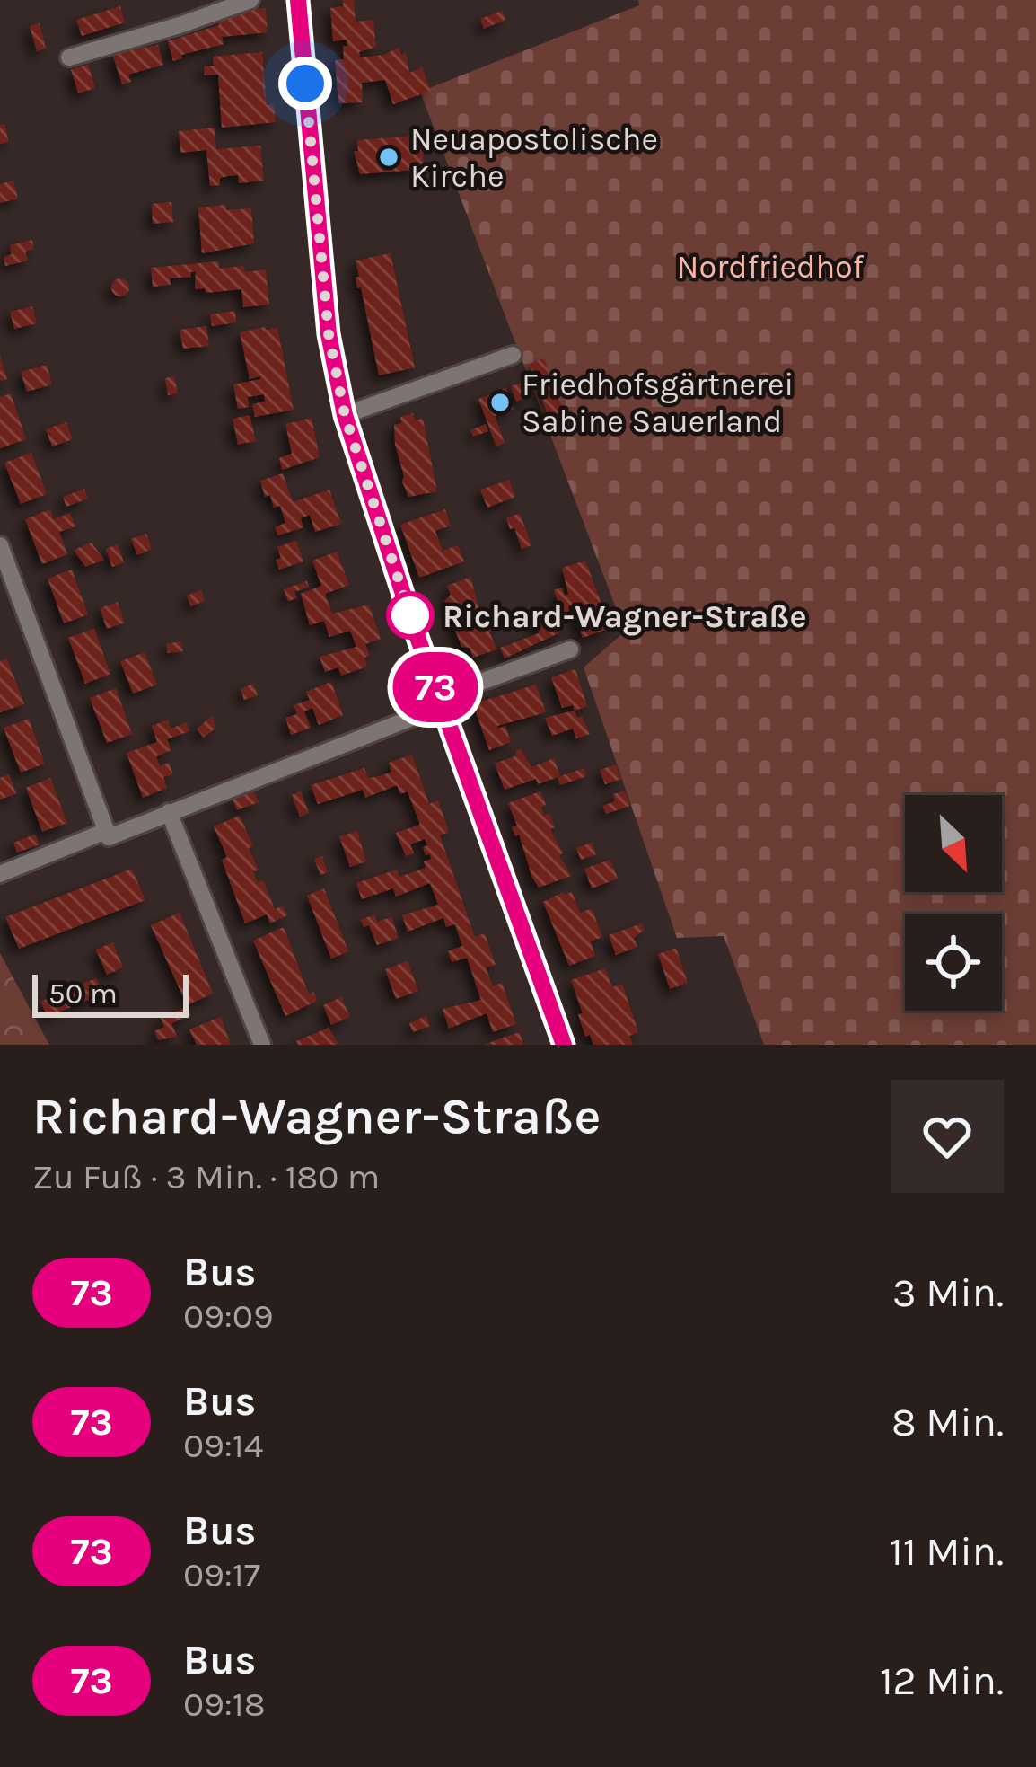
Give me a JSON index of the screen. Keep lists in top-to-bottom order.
{
  "parks": ["Nordfriedhof"],
  "places": ["Neuapostolische Kirche", "Friedhofsgärtnerei Sabine Sauerland", "Richard-Wagner-Straße"],
  "lines": ["bus line 73"],
  "scale_bar": "50 m",
  "north": "bottom right",
  "page": {
    "on_map": "73",
    "scale": "50 m",
    "heading": ["Richard-Wagner-Straße", "Zu Fuß · 3 Min. · 180 m"],
    "list": [
      {
        "mark": "73",
        "name": "Bus",
        "note": "09:09",
        "value": "3 Min."
      },
      {
        "mark": "73",
        "name": "Bus",
        "note": "09:14",
        "value": "8 Min."
      },
      {
        "mark": "73",
        "name": "Bus",
        "note": "09:17",
        "value": "11 Min."
      },
      {
        "mark": "73",
        "name": "Bus",
        "note": "09:18",
        "value": "12 Min."
      }
    ]
  }
}
